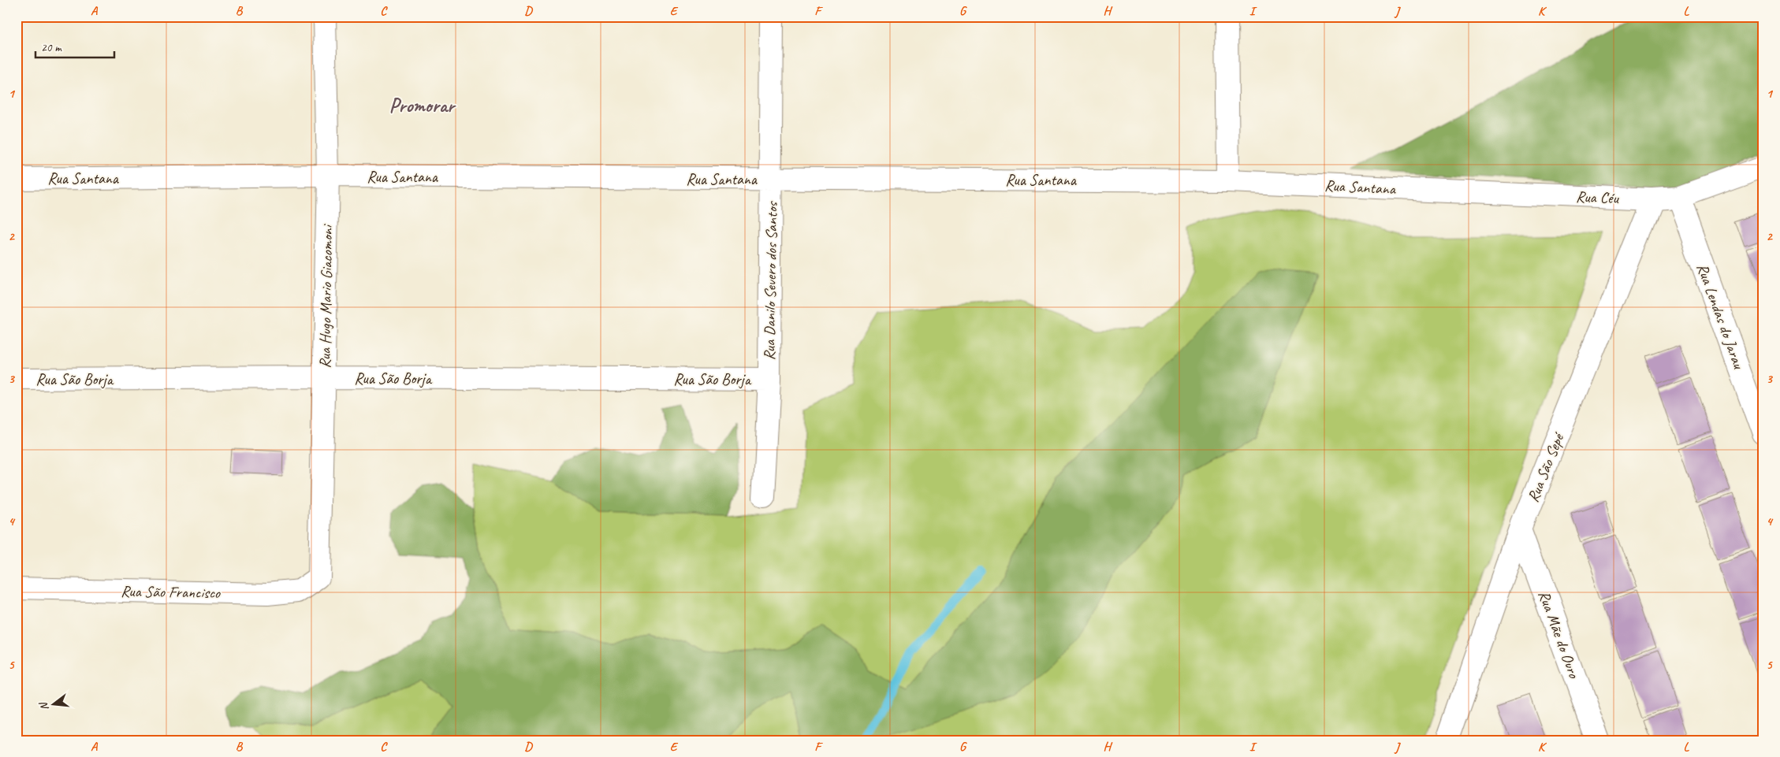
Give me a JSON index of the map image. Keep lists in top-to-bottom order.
{
  "streets": {
    "street": [
      "Rua Santana",
      "Rua Céu",
      "Rua Danilo Severo dos Santos",
      "Rua Hugo Mario Giacomoni",
      "Rua Lendas do Jarau",
      "Rua São Borja",
      "Rua São Sepé",
      "Rua São Francisco",
      "Rua Mãe do Ouro"
    ]
  },
  "crossings": [
    ["Rua Santana", "Rua Céu"],
    ["Rua Santana", "Rua Danilo Severo dos Santos"],
    ["Rua Santana", "Rua Hugo Mario Giacomoni"],
    ["Rua Céu", "Rua Lendas do Jarau"],
    ["Rua Céu", "Rua São Sepé"],
    ["Rua Danilo Severo dos Santos", "Rua São Borja"],
    ["Rua Hugo Mario Giacomoni", "Rua São Borja"],
    ["Rua Hugo Mario Giacomoni", "Rua São Francisco"],
    ["Rua São Sepé", "Rua Mãe do Ouro"]
  ],
  "districts": ["Promorar"],
  "scale_bar": "20 m",
  "north": "left",
  "grid": {
    "columns": [
      "A",
      "B",
      "C",
      "D",
      "E",
      "F",
      "G",
      "H",
      "I",
      "J",
      "K",
      "L"
    ],
    "rows": [
      "1",
      "2",
      "3",
      "4",
      "5"
    ]
  }
}
